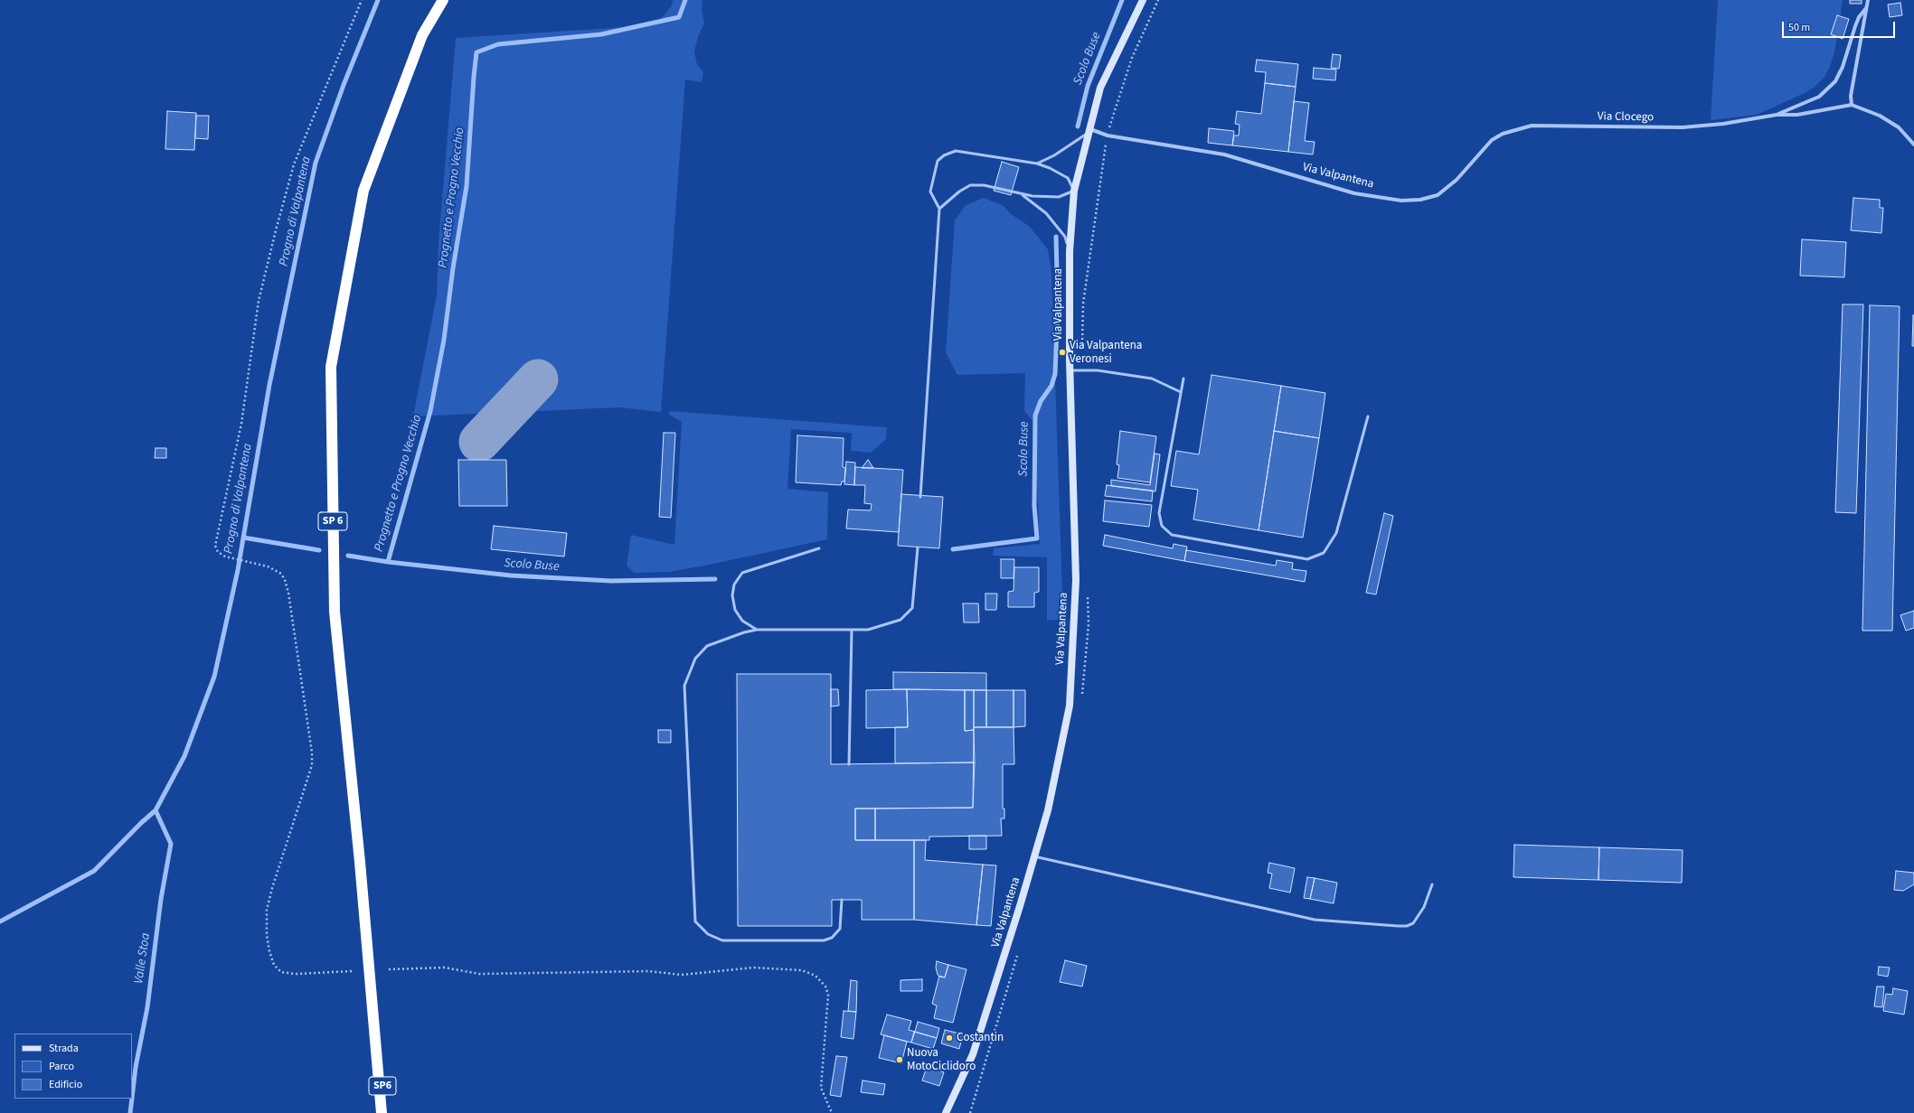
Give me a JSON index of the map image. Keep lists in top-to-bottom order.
{
  "streets": {
    "highway": ["SP 6", "SP6"],
    "street": ["Via Clocego", "Via Valpantena"]
  },
  "crossings": [
    ["Via Clocego", "Via Valpantena"],
    ["SP 6", "SP6"]
  ],
  "water": [
    "Scolo Buse",
    "Prognetto e Progno Vecchio",
    "Progno di Valpantena",
    "Valle Stoa"
  ],
  "places": ["Via Valpantena Veronesi", "Costantin", "Nuova MotoCiclidoro"],
  "legend": ["Strada", "Parco", "Edificio"],
  "scale_bar": "50 m"
}
